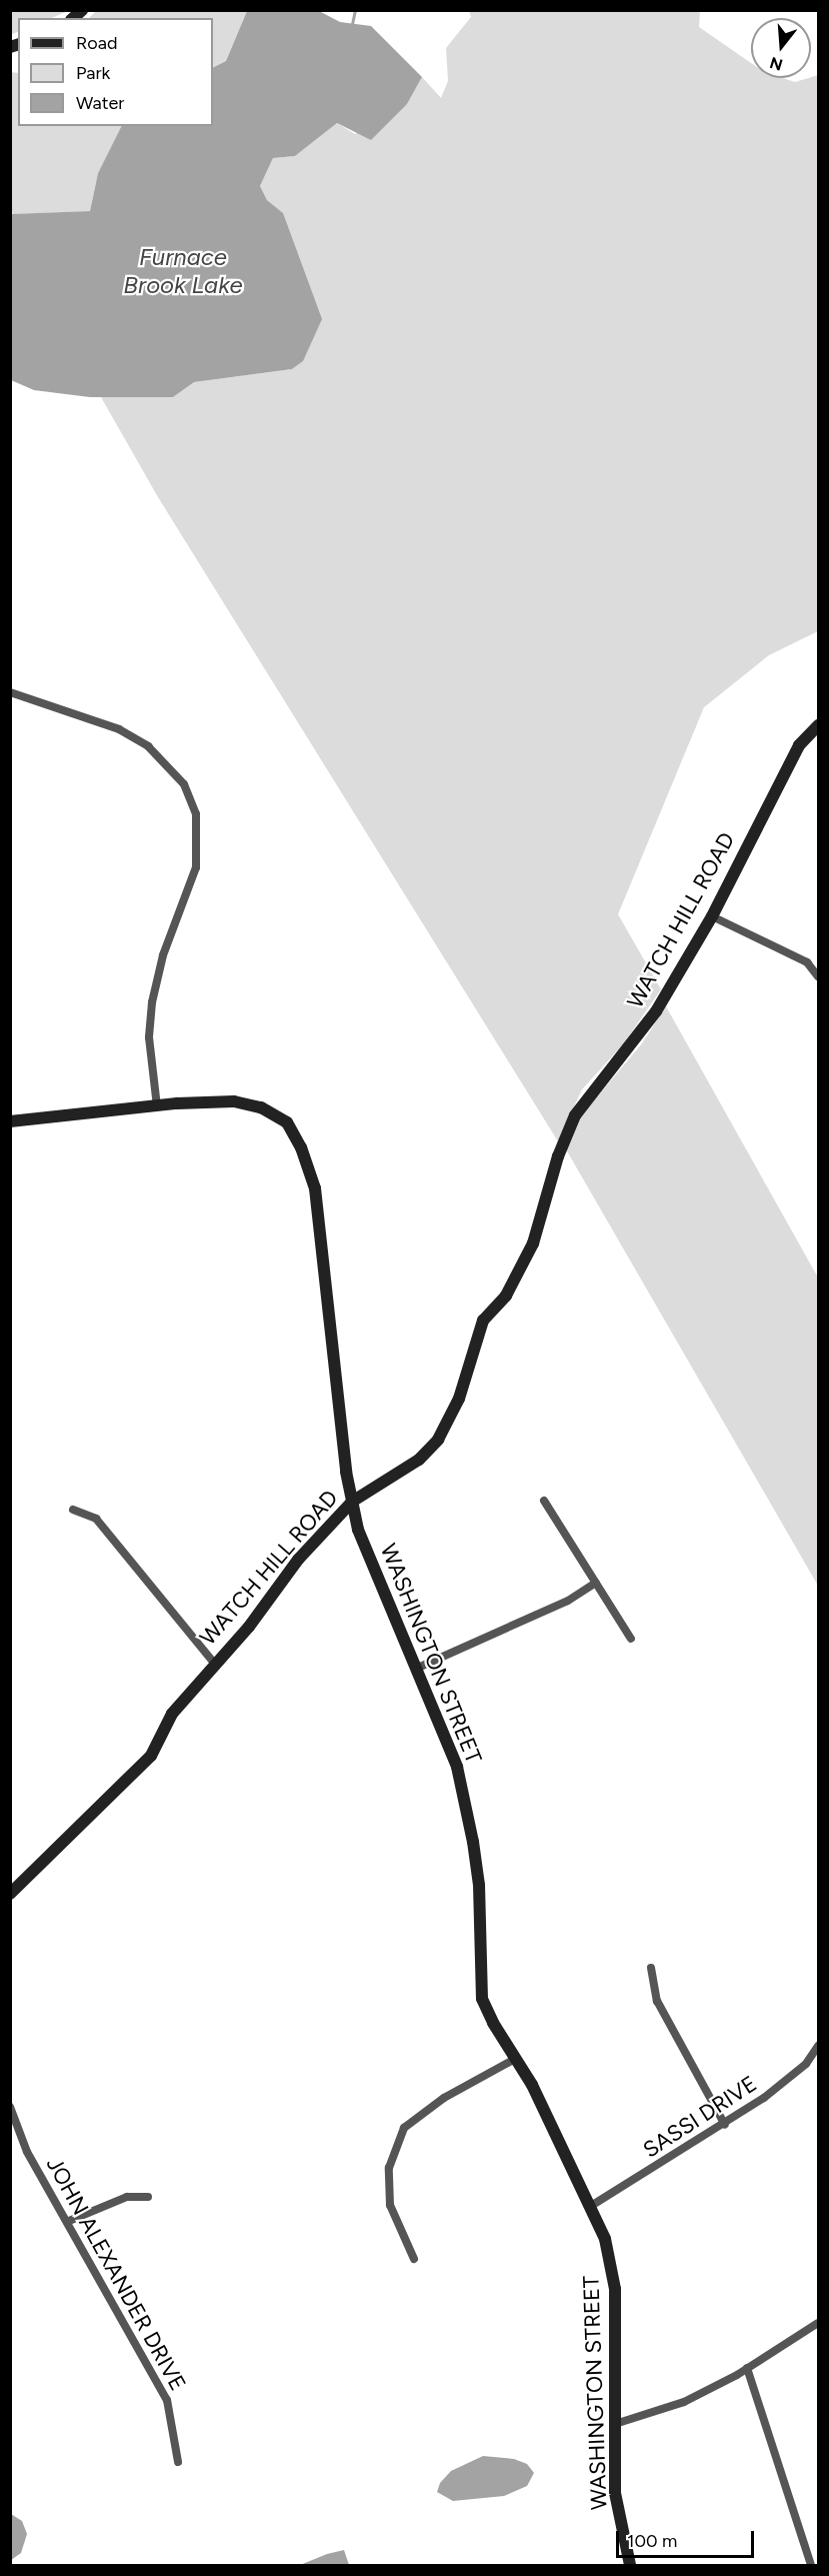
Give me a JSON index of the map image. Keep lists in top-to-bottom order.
{
  "streets": {
    "street": [
      "WATCH HILL ROAD",
      "WASHINGTON STREET",
      "SASSI DRIVE",
      "JOHN ALEXANDER DRIVE"
    ]
  },
  "crossings": [
    ["WATCH HILL ROAD", "WASHINGTON STREET"],
    ["WASHINGTON STREET", "SASSI DRIVE"]
  ],
  "water": ["Furnace Brook Lake"],
  "legend": ["Road", "Park", "Water"],
  "scale_bar": "100 m",
  "north": "bottom"
}
